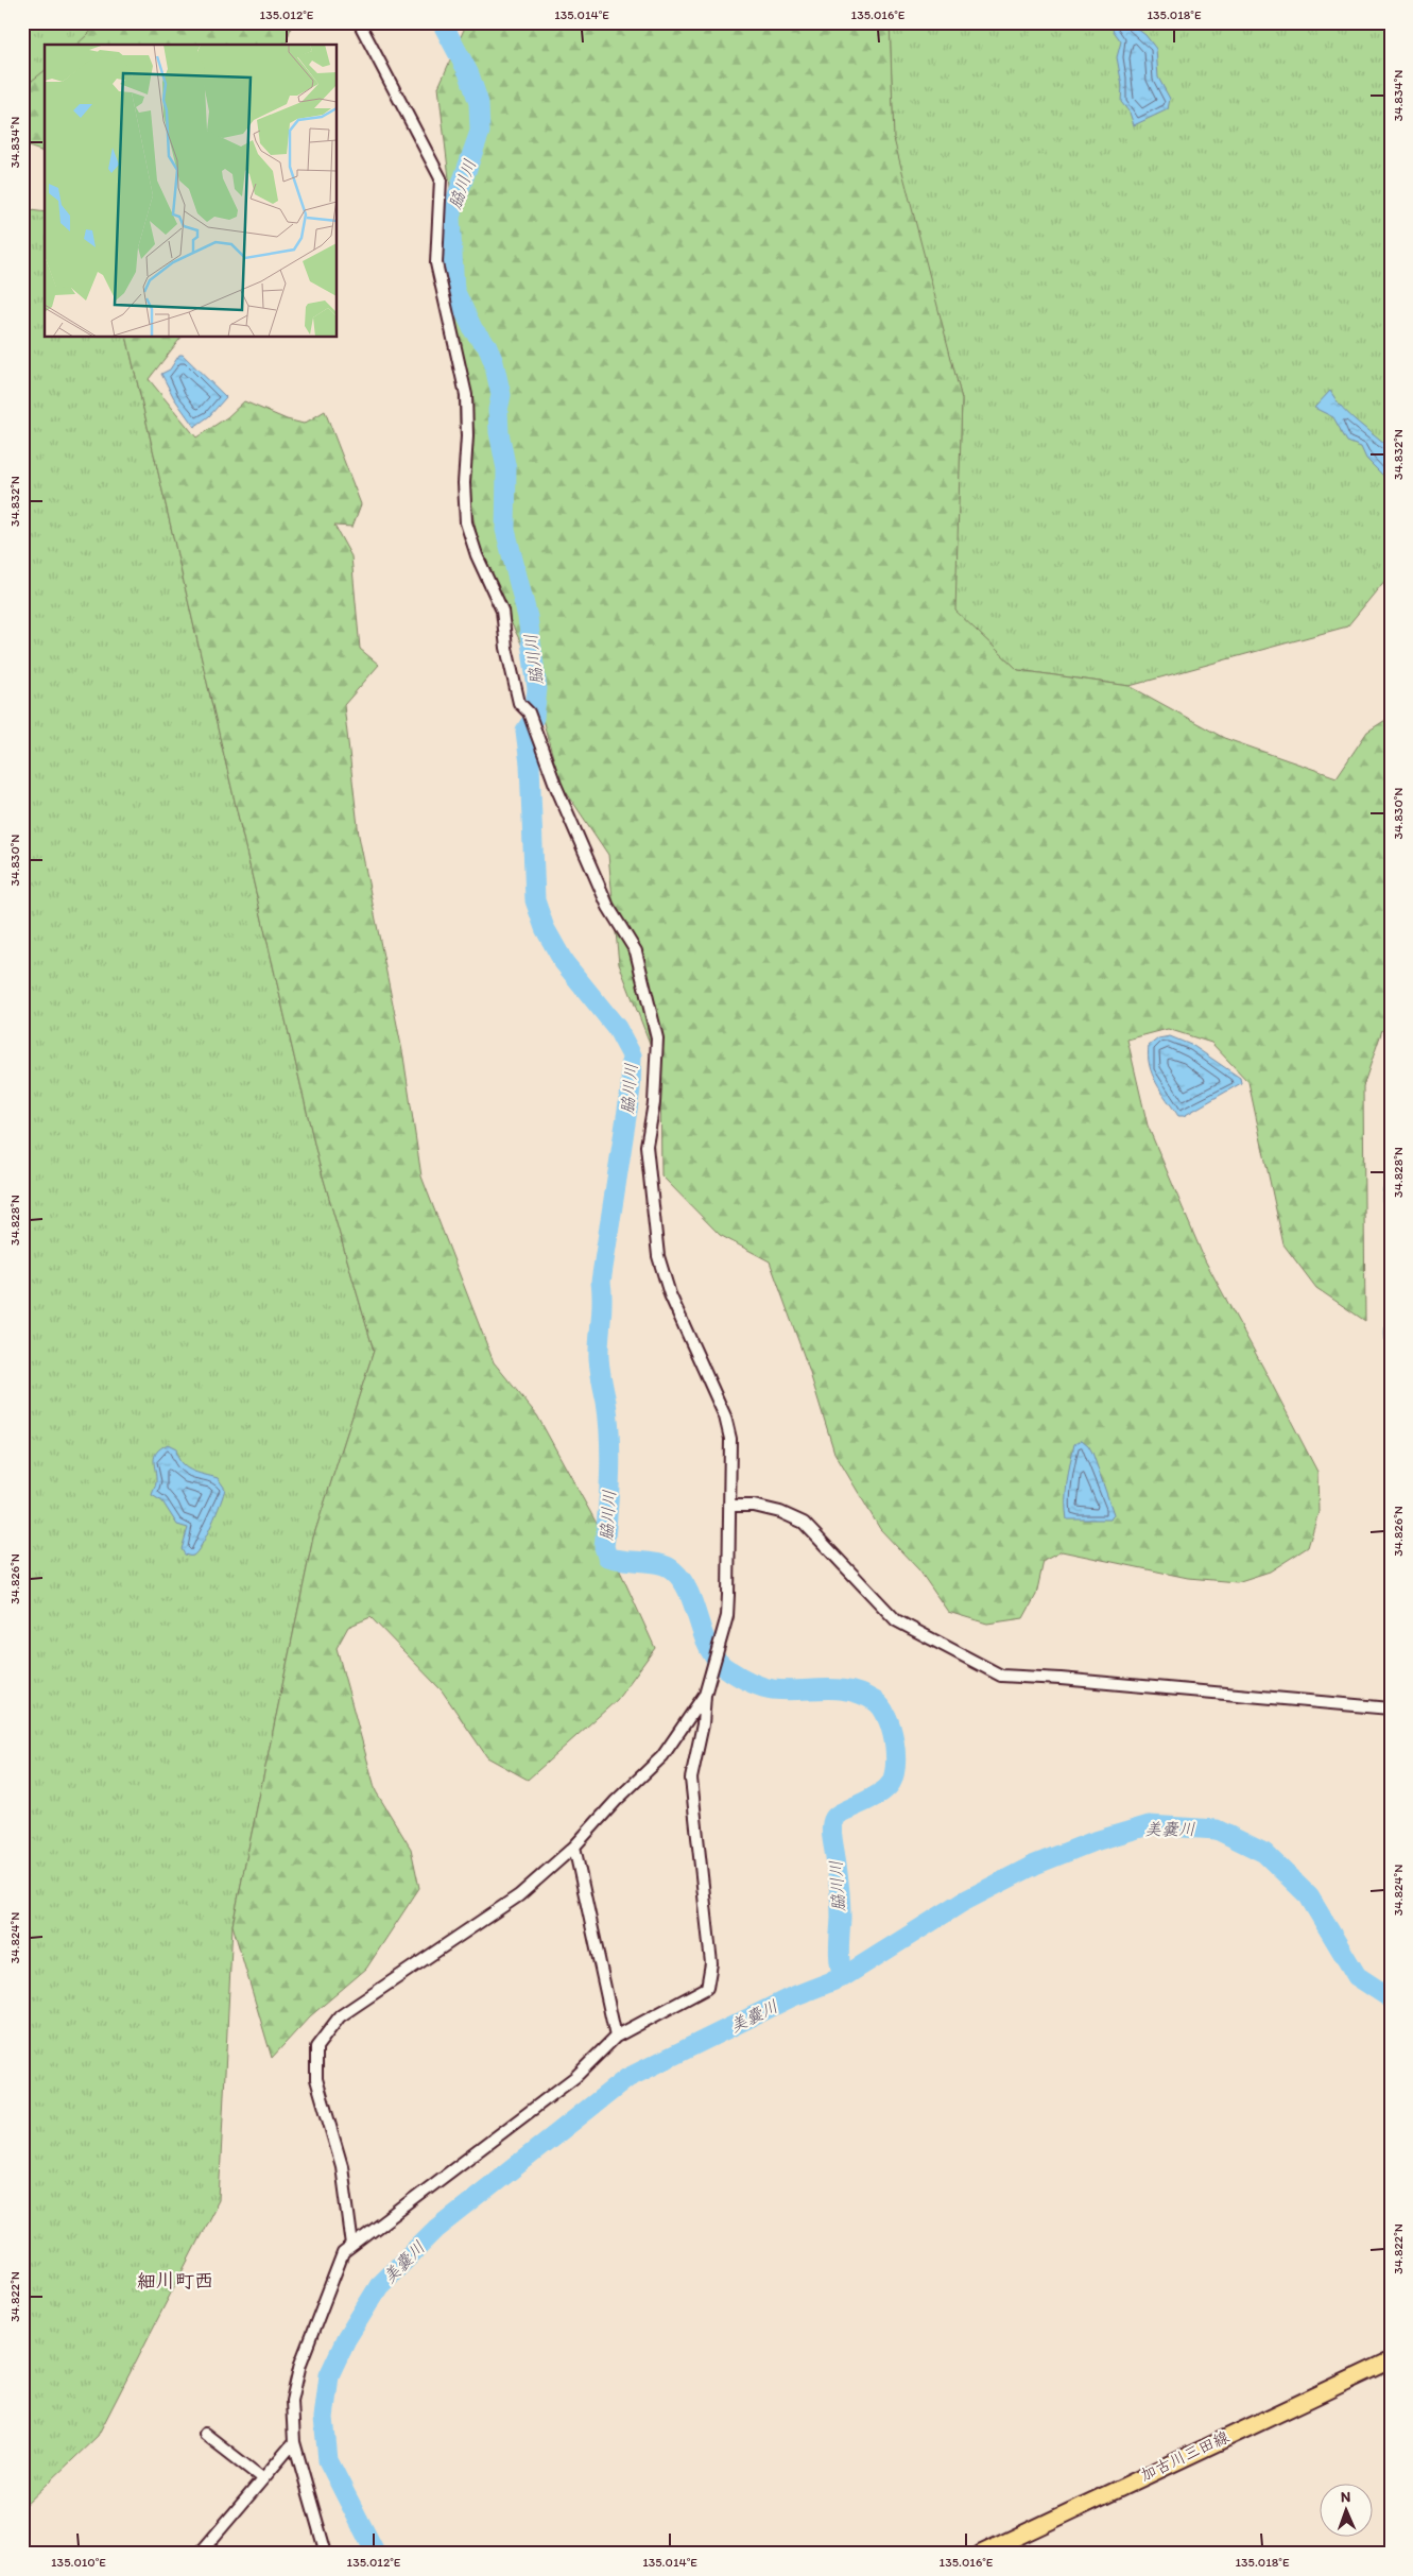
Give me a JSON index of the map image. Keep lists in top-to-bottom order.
{
  "streets": {
    "main road": ["加古川三田線"]
  },
  "districts": ["細川町西"],
  "water": ["脇川川", "美嚢川"],
  "north": "top",
  "coordinates": [
    "135.012°E",
    "135.014°E",
    "135.016°E",
    "135.018°E",
    "34.834°N",
    "34.832°N",
    "34.830°N",
    "34.828°N",
    "34.826°N",
    "34.824°N",
    "34.822°N",
    "135.010°E"
  ]
}
